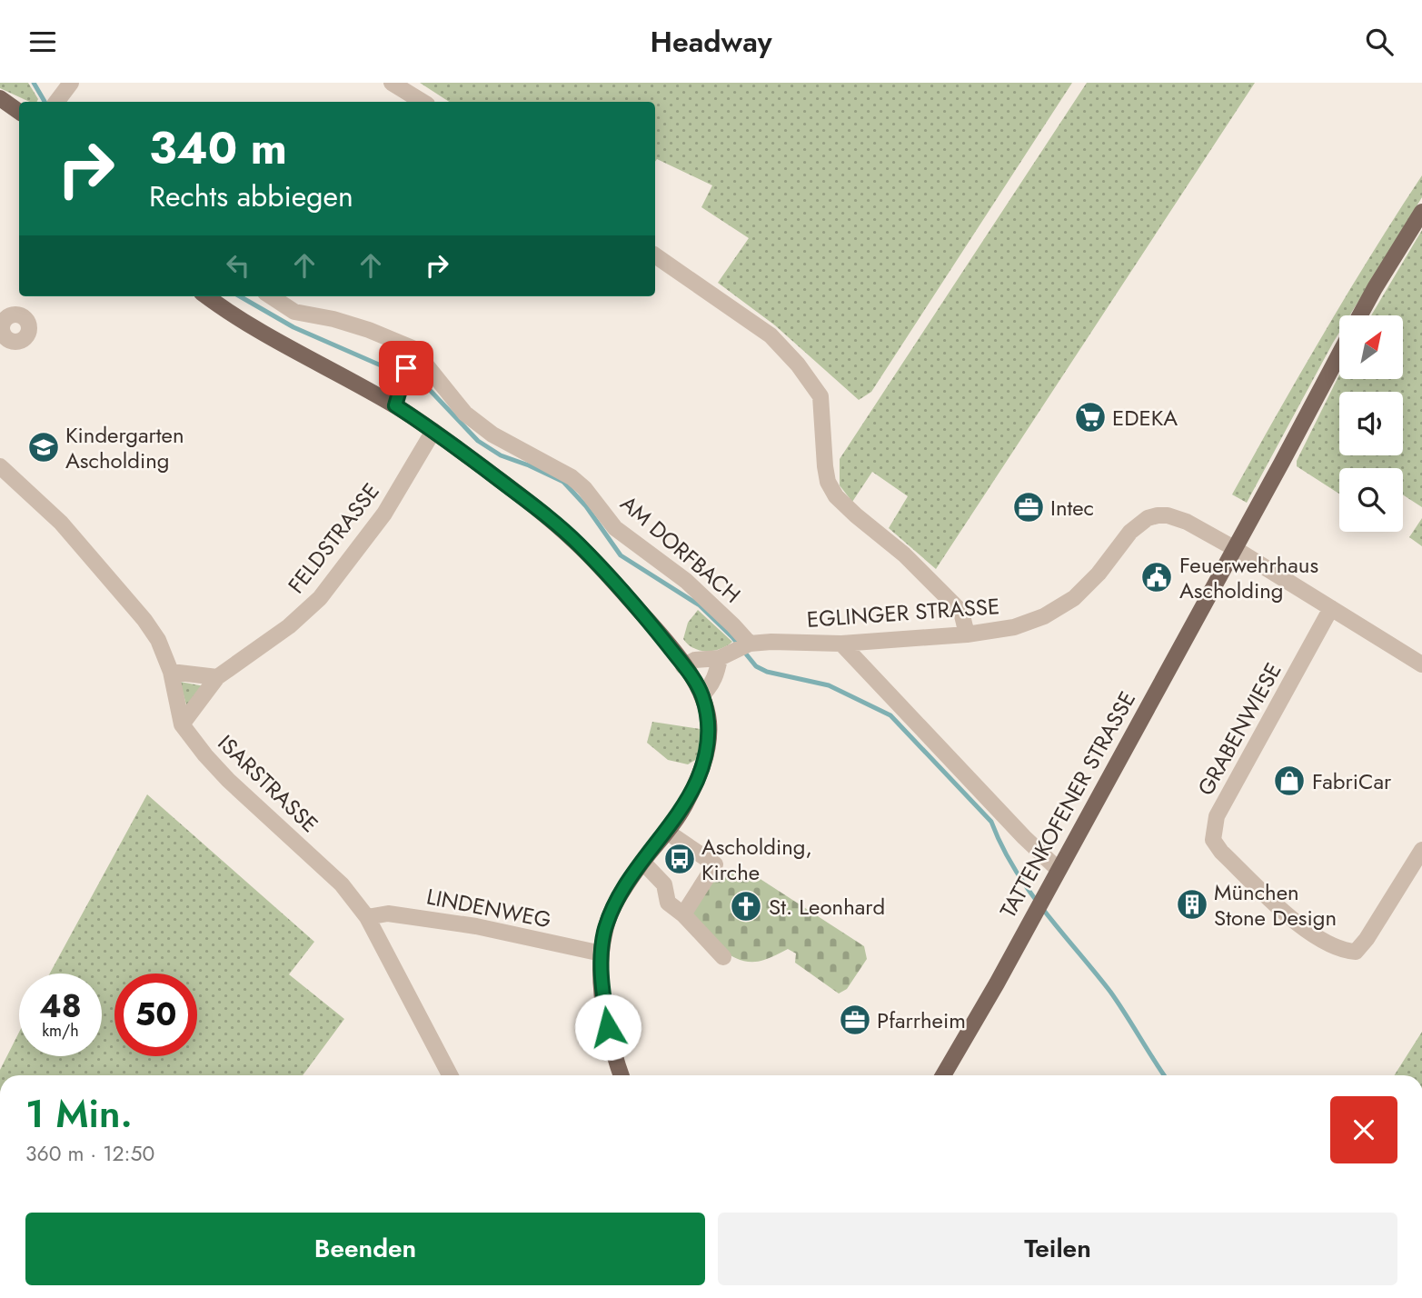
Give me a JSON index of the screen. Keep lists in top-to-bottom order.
{
  "streets": {
    "main road": ["TATTENKOFENER STRASSE"],
    "street": [
      "FELDSTRASSE",
      "AM DORFBACH",
      "EGLINGER STRASSE",
      "GRABENWIESE",
      "ISARSTRASSE",
      "LINDENWEG"
    ]
  },
  "crossings": [
    ["FELDSTRASSE", "ISARSTRASSE"],
    ["AM DORFBACH", "EGLINGER STRASSE"],
    ["EGLINGER STRASSE", "TATTENKOFENER STRASSE"],
    ["ISARSTRASSE", "LINDENWEG"]
  ],
  "places": {
    "supermarket": ["EDEKA"],
    "school or university": ["Kindergarten Ascholding"],
    "office": ["Intec", "Pfarrheim"],
    "public building": ["Feuerwehrhaus Ascholding"],
    "shop": ["FabriCar"],
    "bus stop": ["Ascholding, Kirche"],
    "building": ["München Stone Design"],
    "church": ["St. Leonhard"]
  },
  "north": "top right",
  "page": {
    "header": "Headway",
    "turn": ["340 m", "Rechts abbiegen"],
    "speed": "48 km/h",
    "limit": "50",
    "heading": ["1 Min.", "360 m · 12:50"],
    "buttons": ["Beenden", "Teilen"]
  }
}
